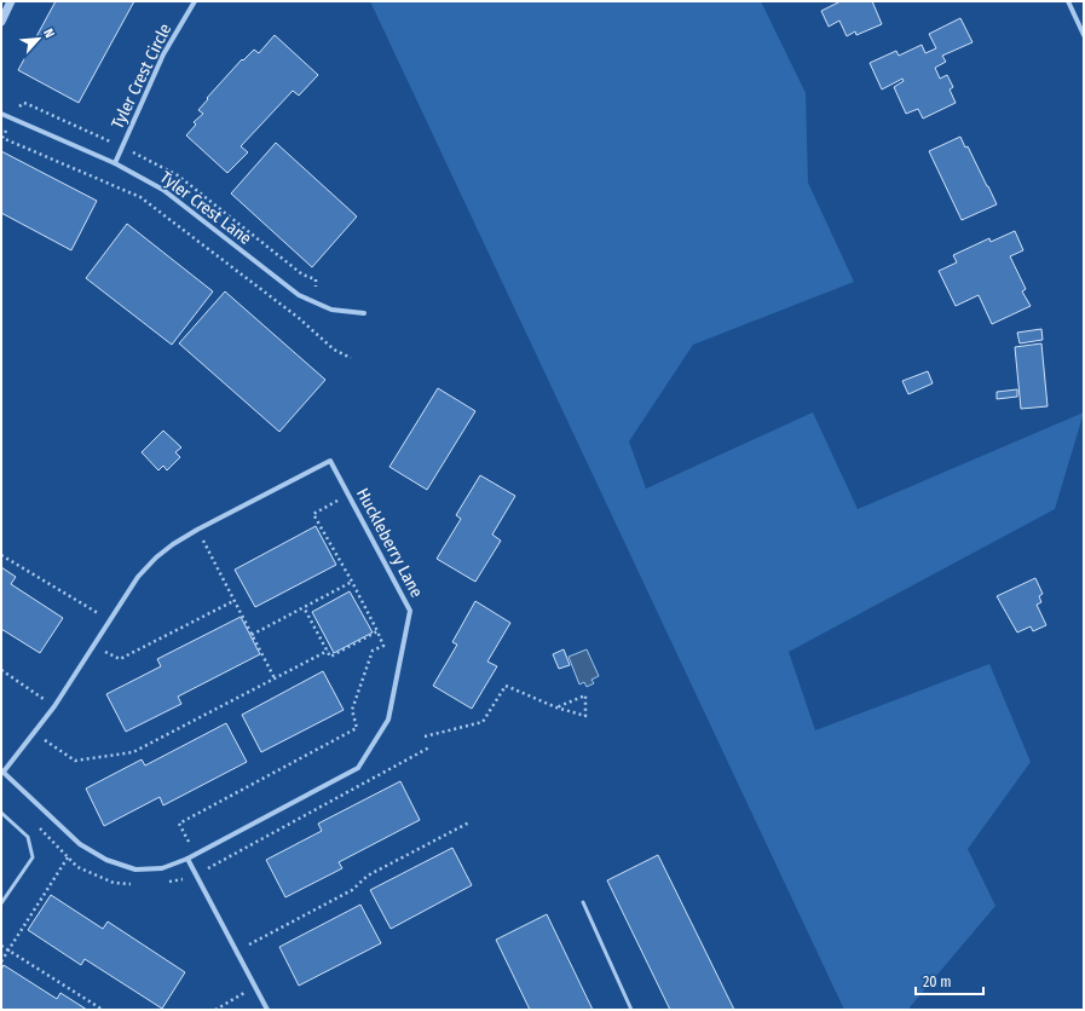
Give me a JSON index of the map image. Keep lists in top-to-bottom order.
{
  "streets": {
    "street": ["Tyler Crest Circle", "Tyler Crest Lane", "Huckleberry Lane"]
  },
  "crossings": [
    ["Tyler Crest Circle", "Tyler Crest Lane"]
  ],
  "scale_bar": "20 m",
  "north": "top right"
}
